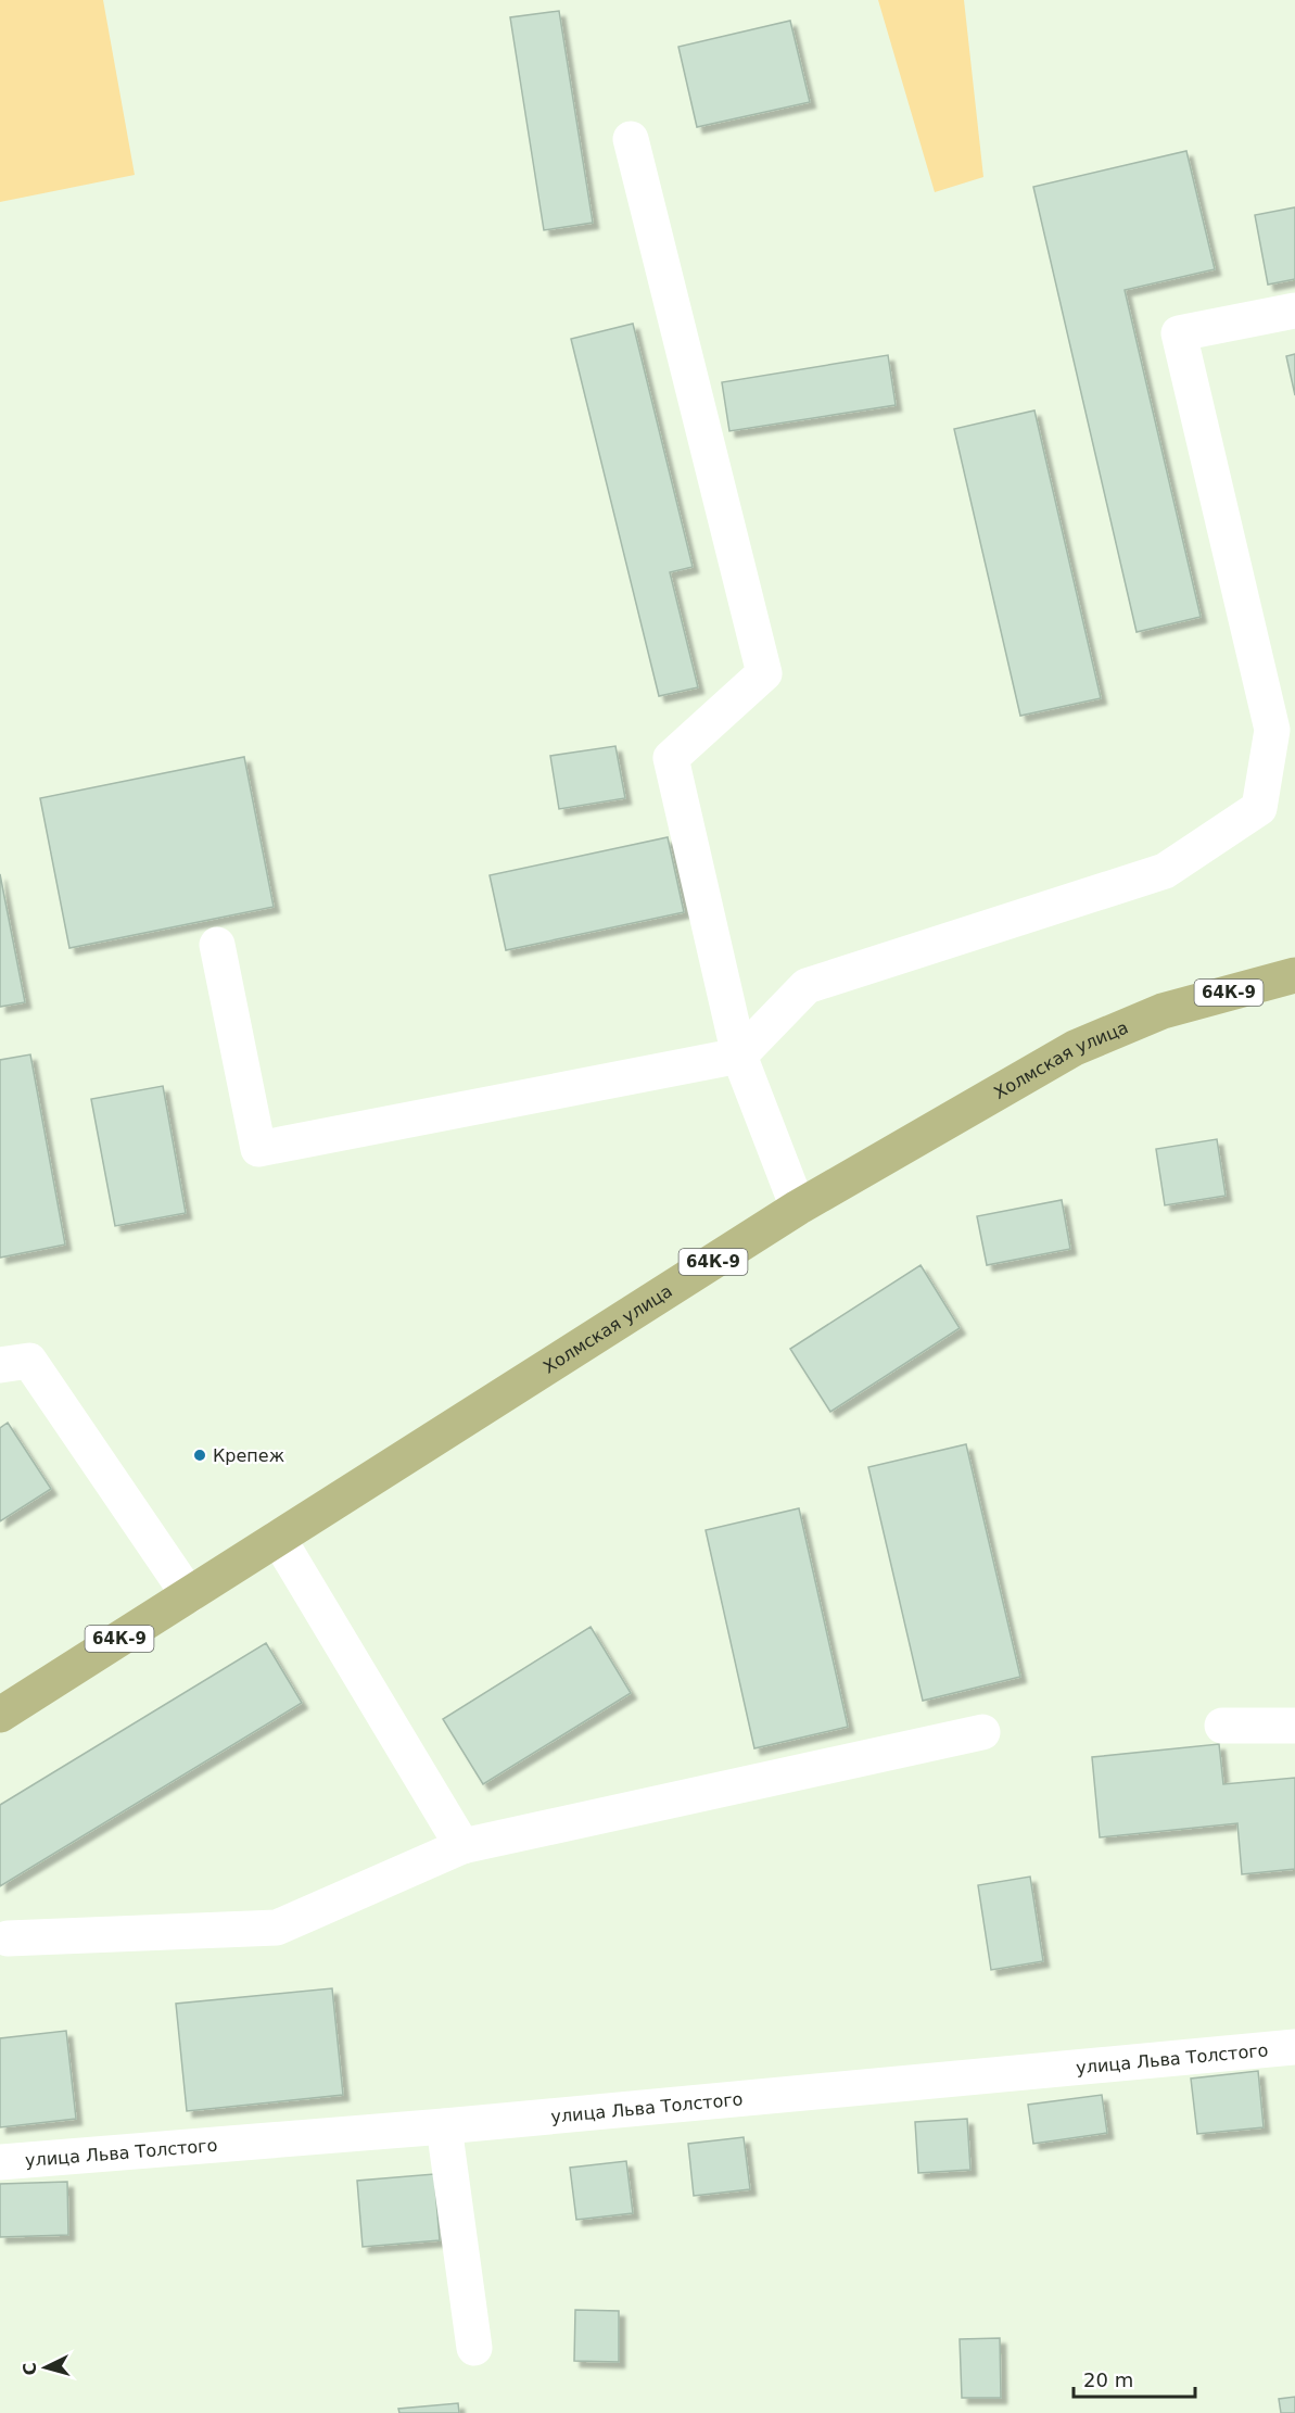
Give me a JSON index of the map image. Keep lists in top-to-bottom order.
{
  "streets": {
    "main road": ["64К-9", "Холмская улица"],
    "street": ["улица Льва Толстого"]
  },
  "places": ["Крепеж"],
  "scale_bar": "20 m",
  "north": "left"
}
